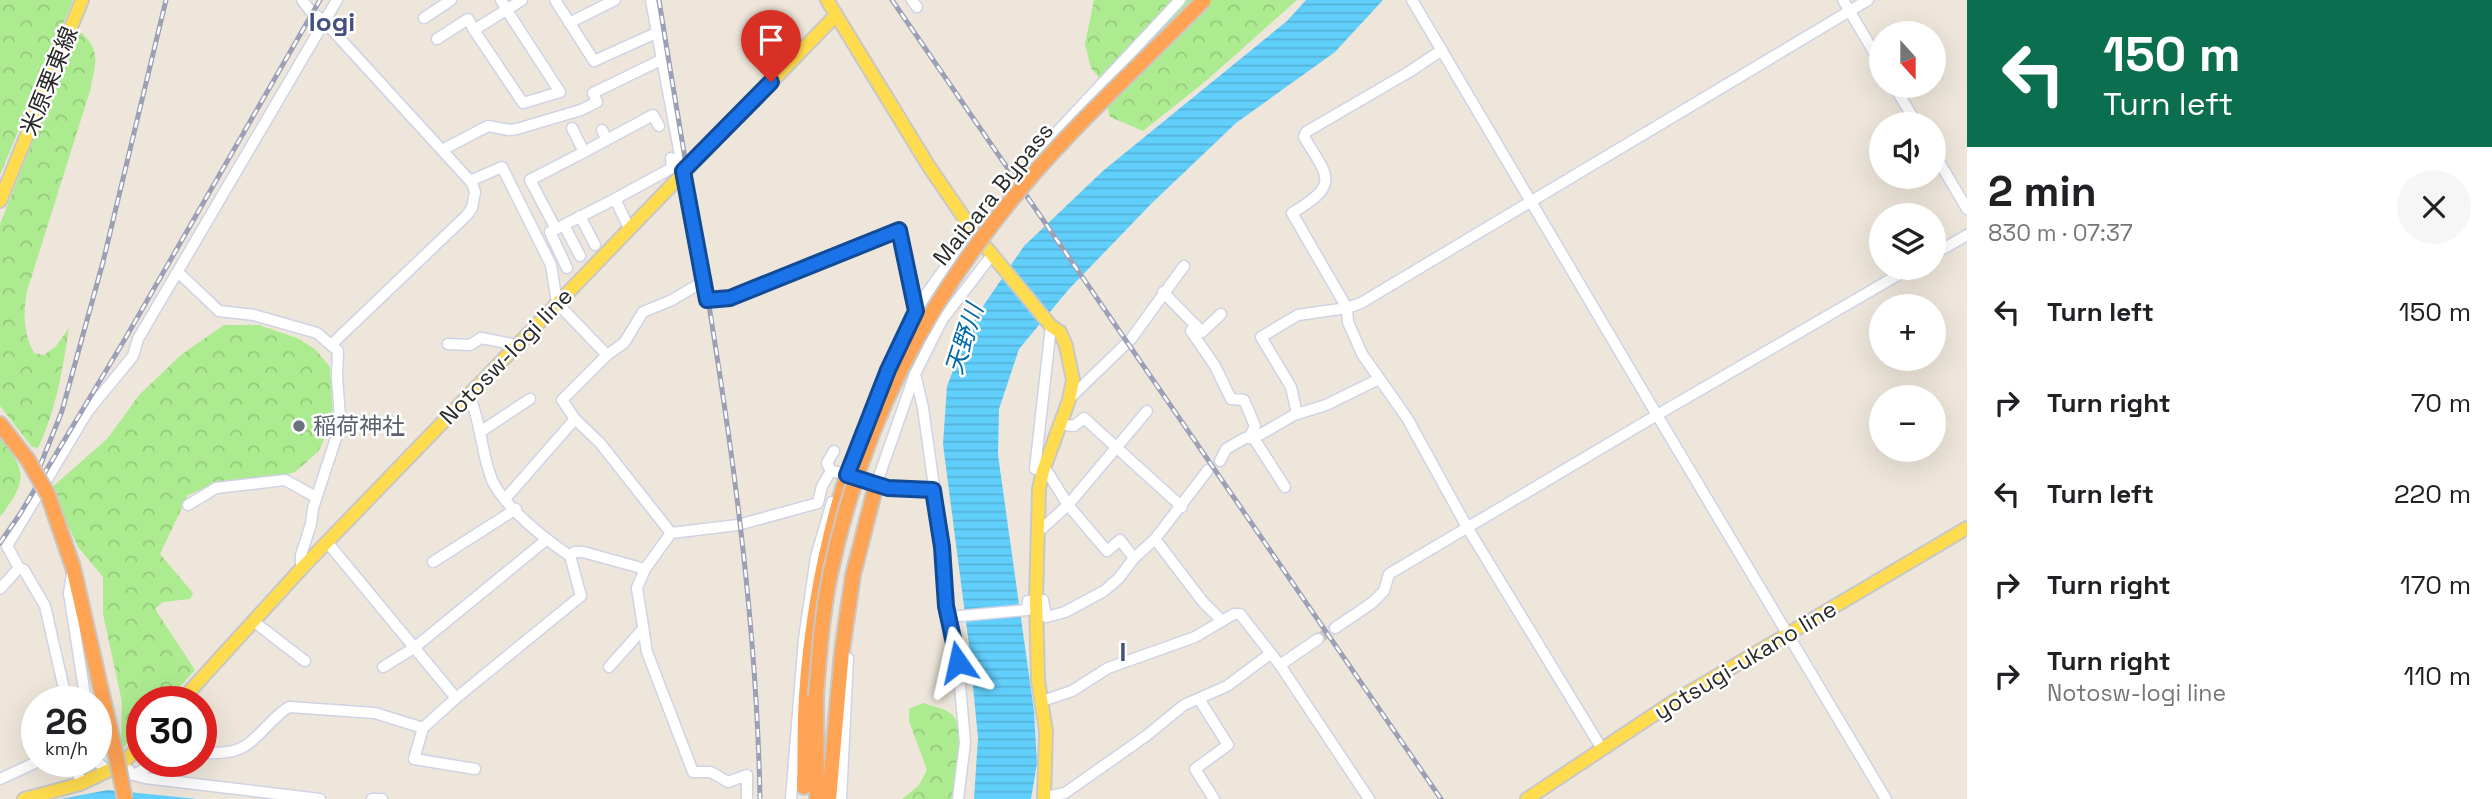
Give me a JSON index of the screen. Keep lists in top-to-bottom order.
{
  "streets": {
    "highway": ["Maibara Bypass"],
    "main road": ["米原栗東線", "Notosw-Iogi line", "yotsugi-ukano line"]
  },
  "districts": ["Iogi", "I"],
  "water": ["天野川"],
  "places": ["稲荷神社"],
  "north": "bottom",
  "page": {
    "turn": ["150 m", "Turn left"],
    "map_buttons": ["+", "−"],
    "heading": ["2 min", "830 m · 07:37"],
    "list": [
      {
        "name": "Turn left",
        "value": "150 m"
      },
      {
        "name": "Turn right",
        "value": "70 m"
      },
      {
        "name": "Turn left",
        "value": "220 m"
      },
      {
        "name": "Turn right",
        "value": "170 m"
      },
      {
        "name": "Turn right",
        "note": "Notosw-Iogi line",
        "value": "110 m"
      }
    ],
    "speed": "26 km/h",
    "limit": "30"
  }
}
